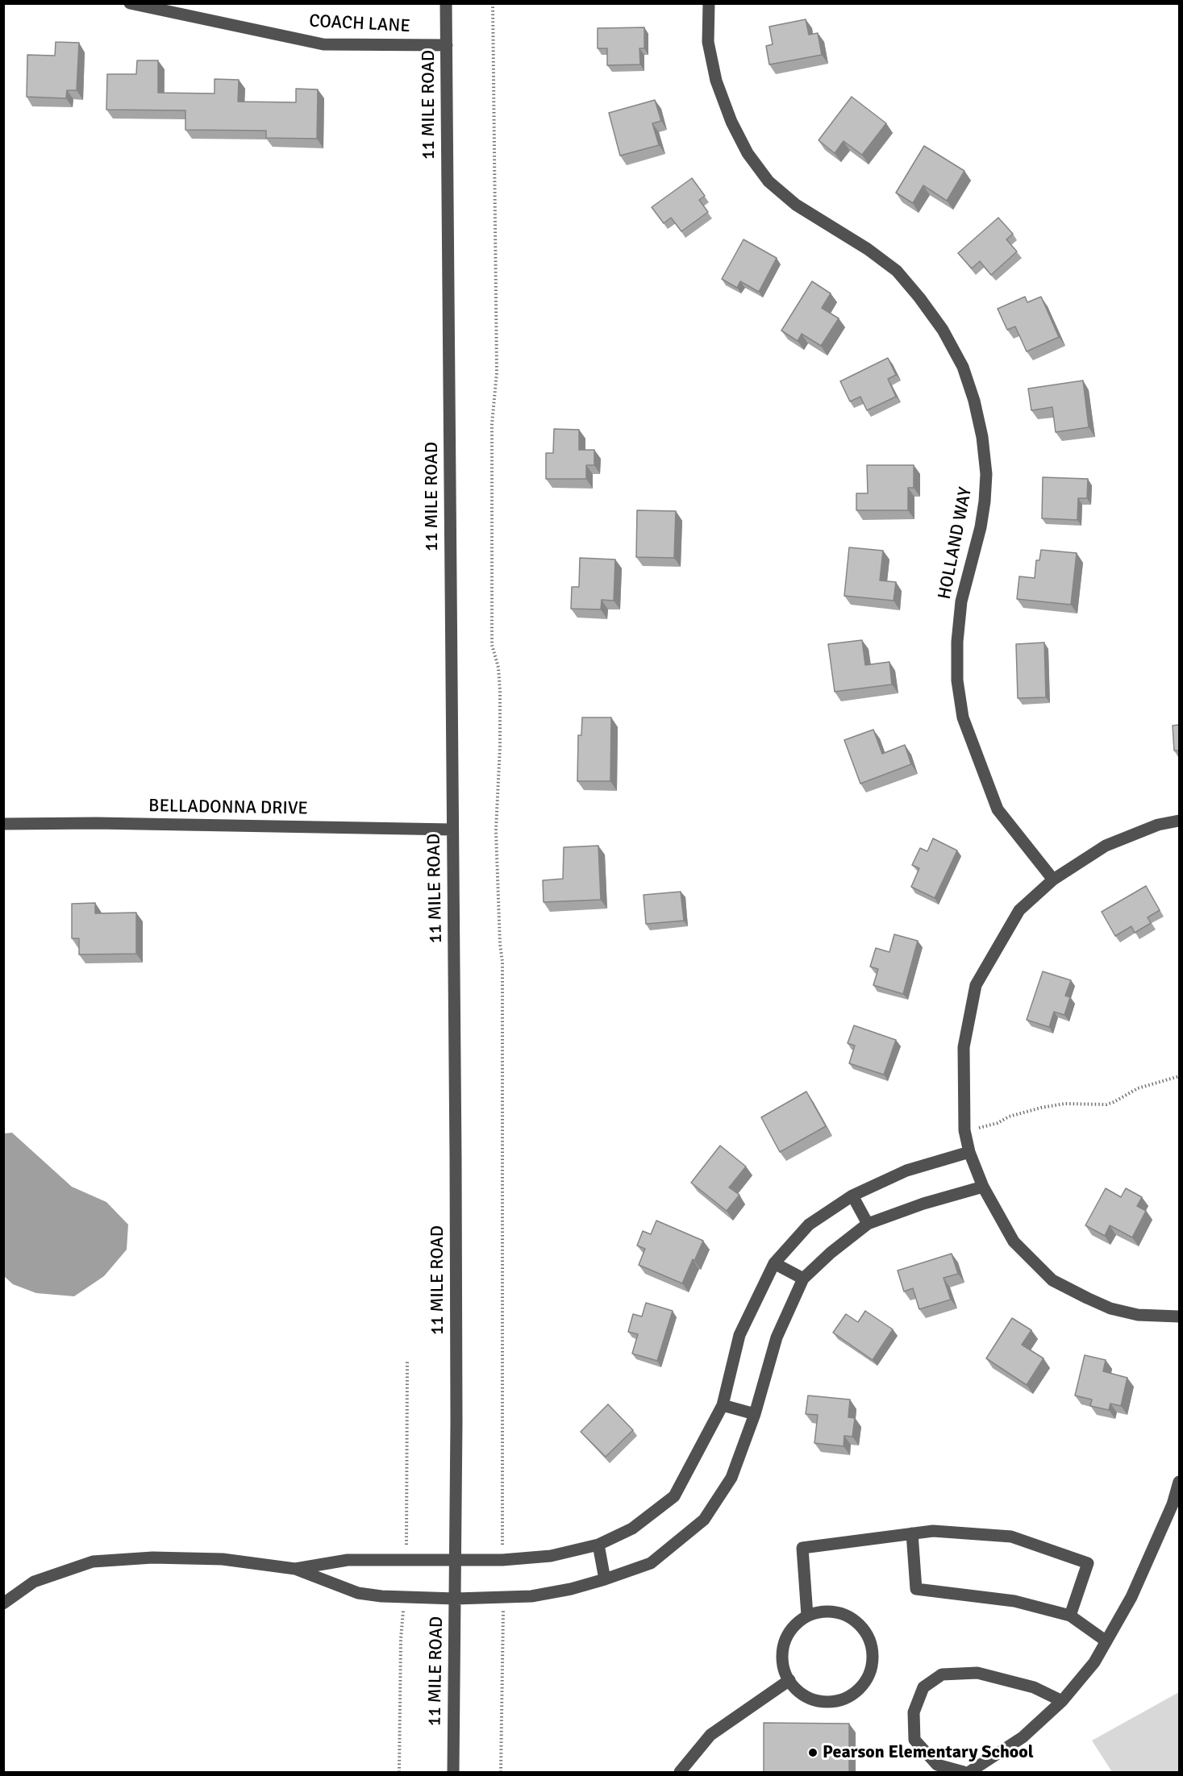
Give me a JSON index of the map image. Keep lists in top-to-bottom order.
{
  "streets": {
    "street": [
      "COACH LANE",
      "11 MILE ROAD",
      "HOLLAND WAY",
      "BELLADONNA DRIVE"
    ]
  },
  "crossings": [
    ["COACH LANE", "11 MILE ROAD"],
    ["11 MILE ROAD", "BELLADONNA DRIVE"]
  ],
  "places": ["Pearson Elementary School"]
}
